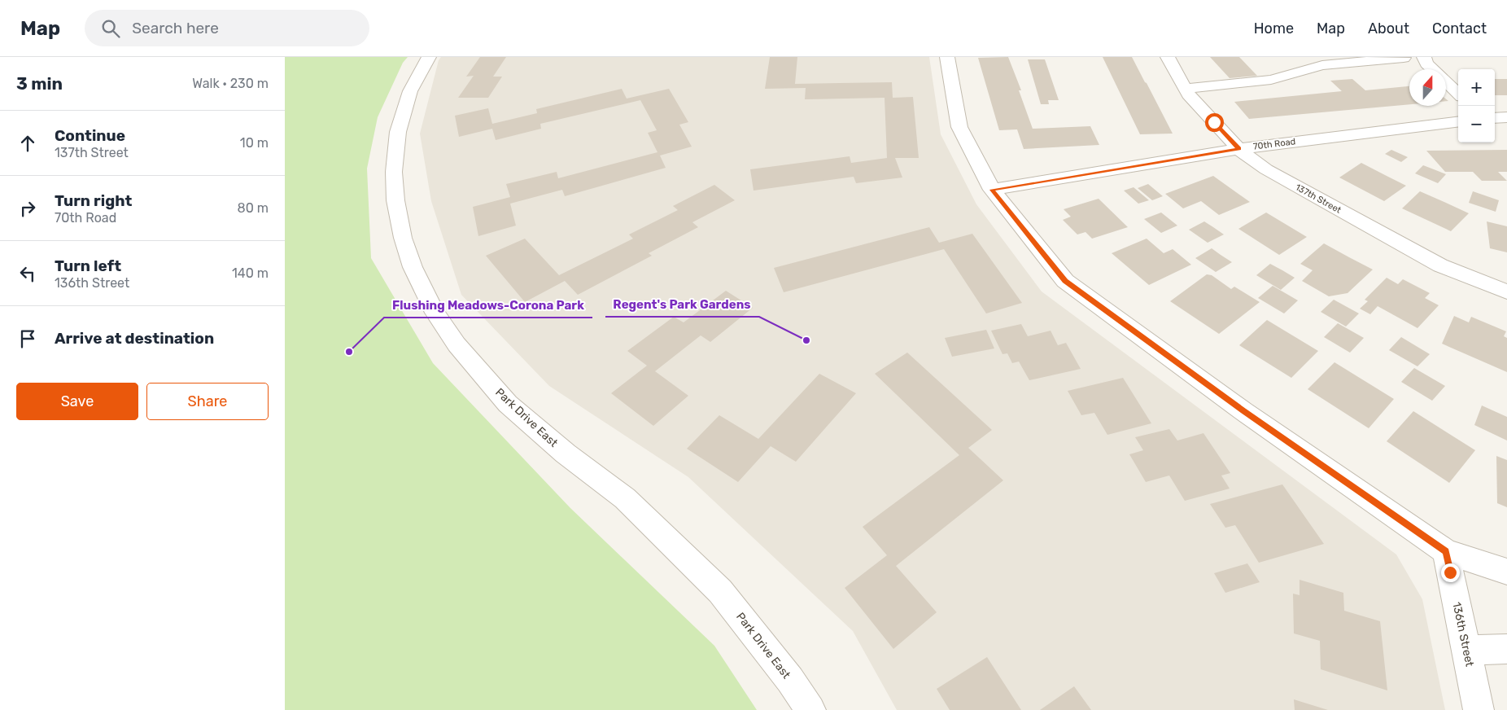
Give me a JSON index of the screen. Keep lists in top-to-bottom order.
{
  "streets": {
    "street": [
      "70th Road",
      "137th Street",
      "Park Drive East",
      "136th Street"
    ]
  },
  "crossings": [
    ["70th Road", "137th Street"]
  ],
  "places": ["Regent's Park Gardens", "Flushing Meadows-Corona Park"],
  "north": "top",
  "page": {
    "header": "Map",
    "search": "Search here",
    "nav": [
      "Home",
      "Map",
      "About",
      "Contact"
    ],
    "heading": ["3 min", "Walk · 230 m"],
    "map_buttons": ["+", "−"],
    "list": [
      ["Continue", "137th Street", "10 m"],
      ["Turn right", "70th Road", "80 m"],
      ["Turn left", "136th Street", "140 m"],
      "Arrive at destination"
    ],
    "buttons": ["Save", "Share"]
  }
}
